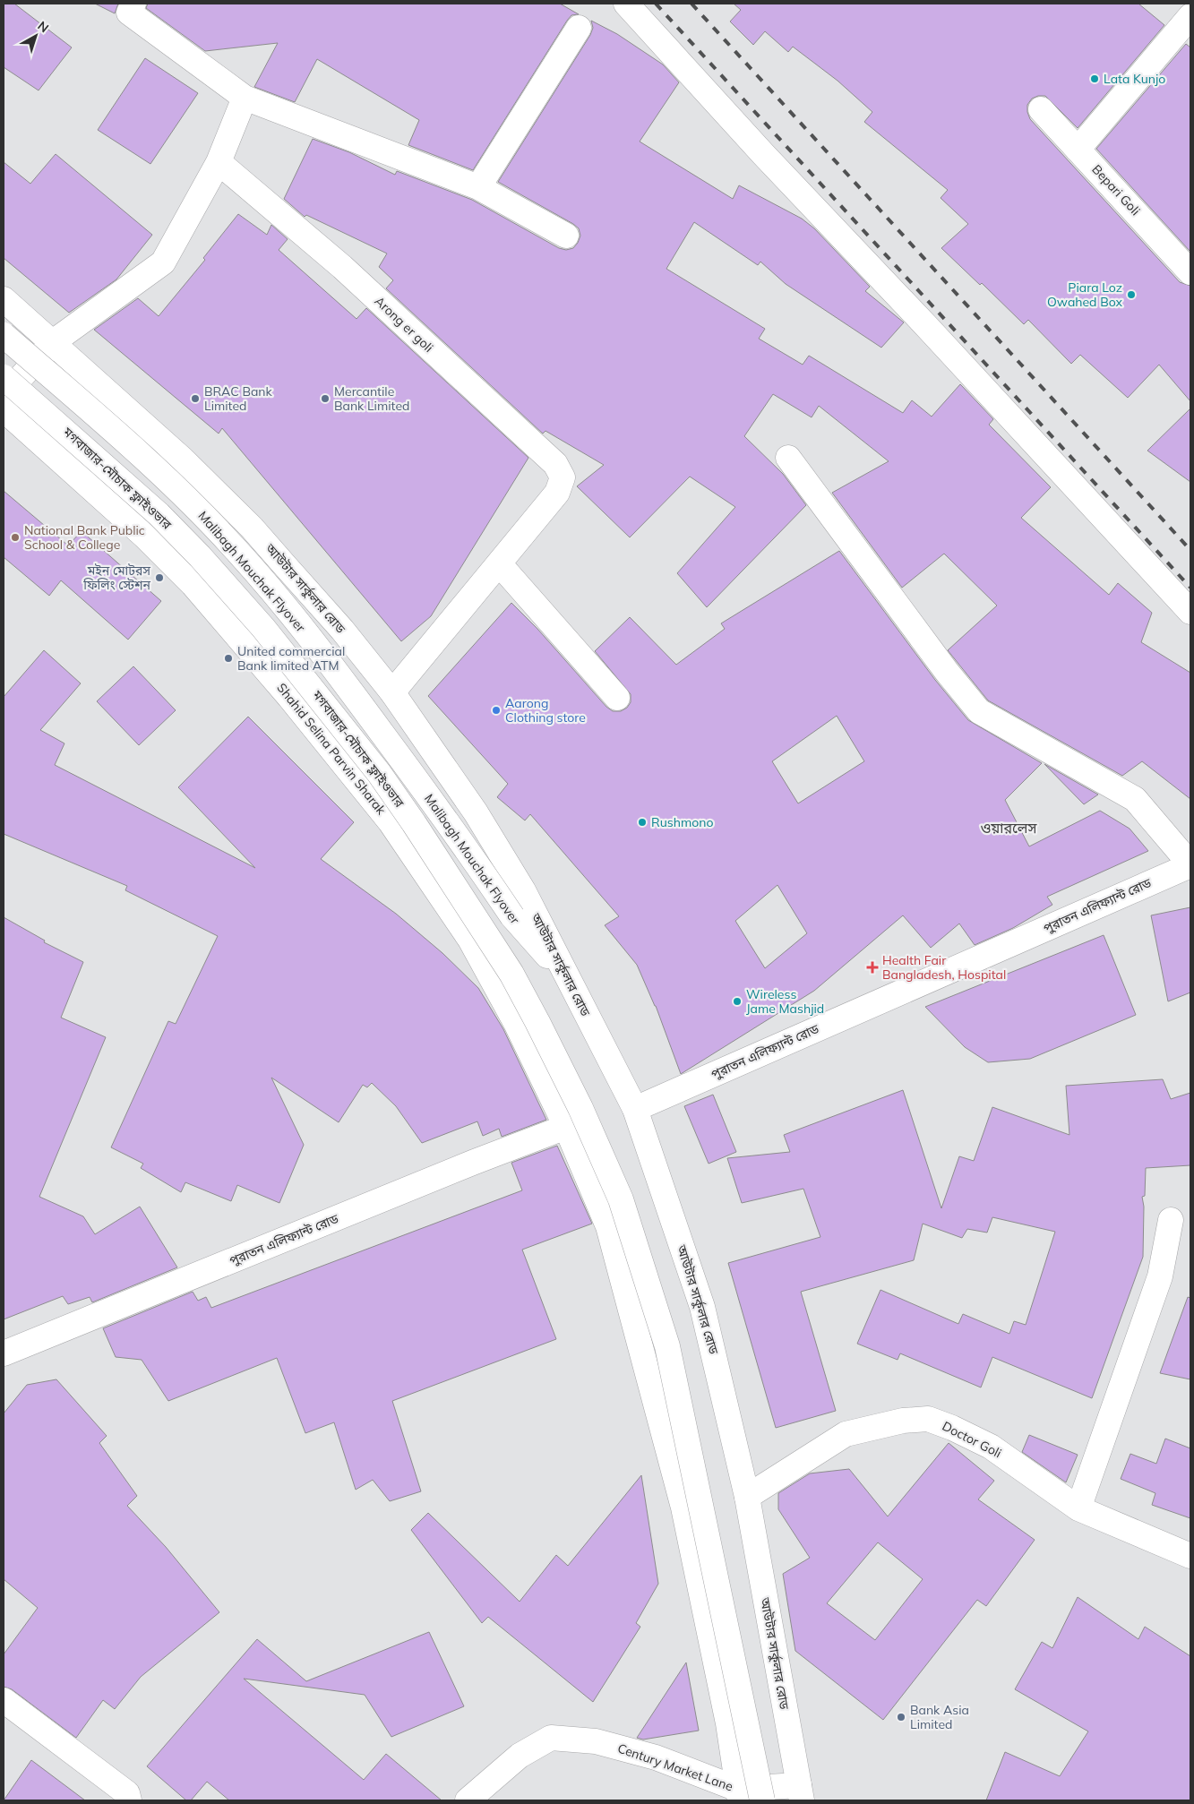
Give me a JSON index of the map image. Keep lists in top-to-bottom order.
{
  "streets": {
    "street": [
      "Bepari Goli",
      "Arong er goli",
      "মগবাজার-মৌচাক ফ্লাইওভার",
      "Malibagh Mouchak Flyover",
      "আউটার সার্কুলার রোড",
      "Shahid Selina Parvin Sharak",
      "পুরাতন এলিফ্যান্ট রোড",
      "Doctor Goli",
      "Century Market Lane"
    ]
  },
  "crossings": [
    ["Arong er goli", "আউটার সার্কুলার রোড"],
    ["Malibagh Mouchak Flyover", "আউটার সার্কুলার রোড"],
    ["আউটার সার্কুলার রোড", "পুরাতন এলিফ্যান্ট রোড"],
    ["আউটার সার্কুলার রোড", "Doctor Goli"],
    ["আউটার সার্কুলার রোড", "Century Market Lane"],
    ["Shahid Selina Parvin Sharak", "পুরাতন এলিফ্যান্ট রোড"],
    ["Shahid Selina Parvin Sharak", "Century Market Lane"]
  ],
  "districts": ["ওয়ারলেস"],
  "places": {
    "other": [
      "Lata Kunjo",
      "Piara Loz Owahed Box",
      "BRAC Bank Limited",
      "Mercantile Bank Limited",
      "National Bank Public School & College",
      "মইন মোটরস ফিলিং স্টেশন",
      "United commercial Bank limited ATM",
      "Aarong Clothing store",
      "Rushmono",
      "Wireless Jame Mashjid",
      "Bank Asia Limited"
    ],
    "health": ["Health Fair Bangladesh, Hospital"]
  },
  "north": "top right"
}
